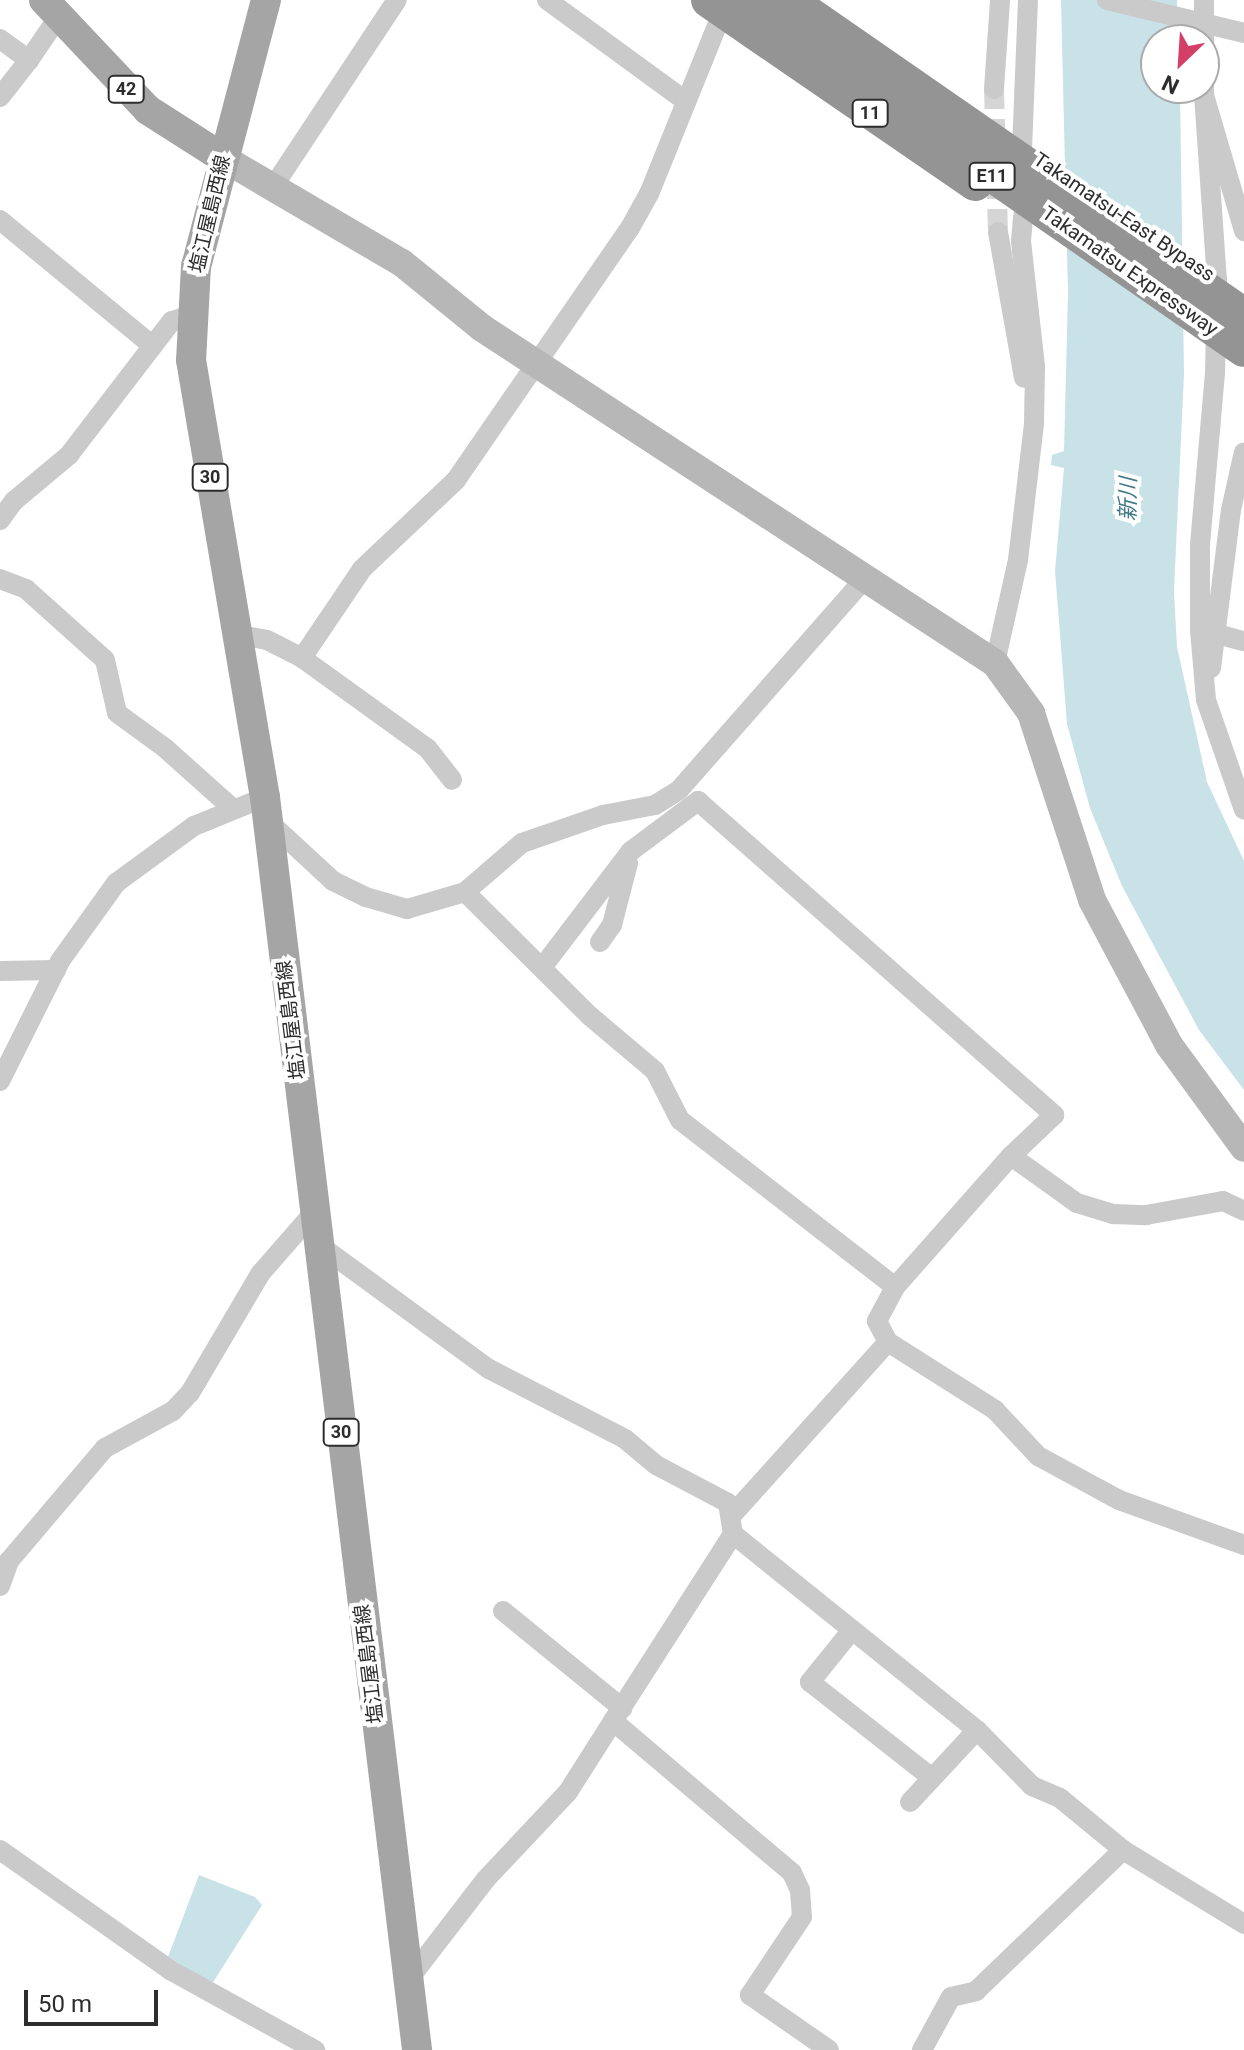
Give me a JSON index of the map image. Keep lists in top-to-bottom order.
{
  "streets": {
    "highway": [
      "11",
      "E11",
      "Takamatsu-East Bypass",
      "Takamatsu Expressway"
    ],
    "main road": ["42", "塩江屋島西線", "30"]
  },
  "crossings": [
    ["42", "塩江屋島西線"],
    ["11", "Takamatsu Expressway"]
  ],
  "water": ["新川"],
  "scale_bar": "50 m",
  "north": "bottom left"
}
